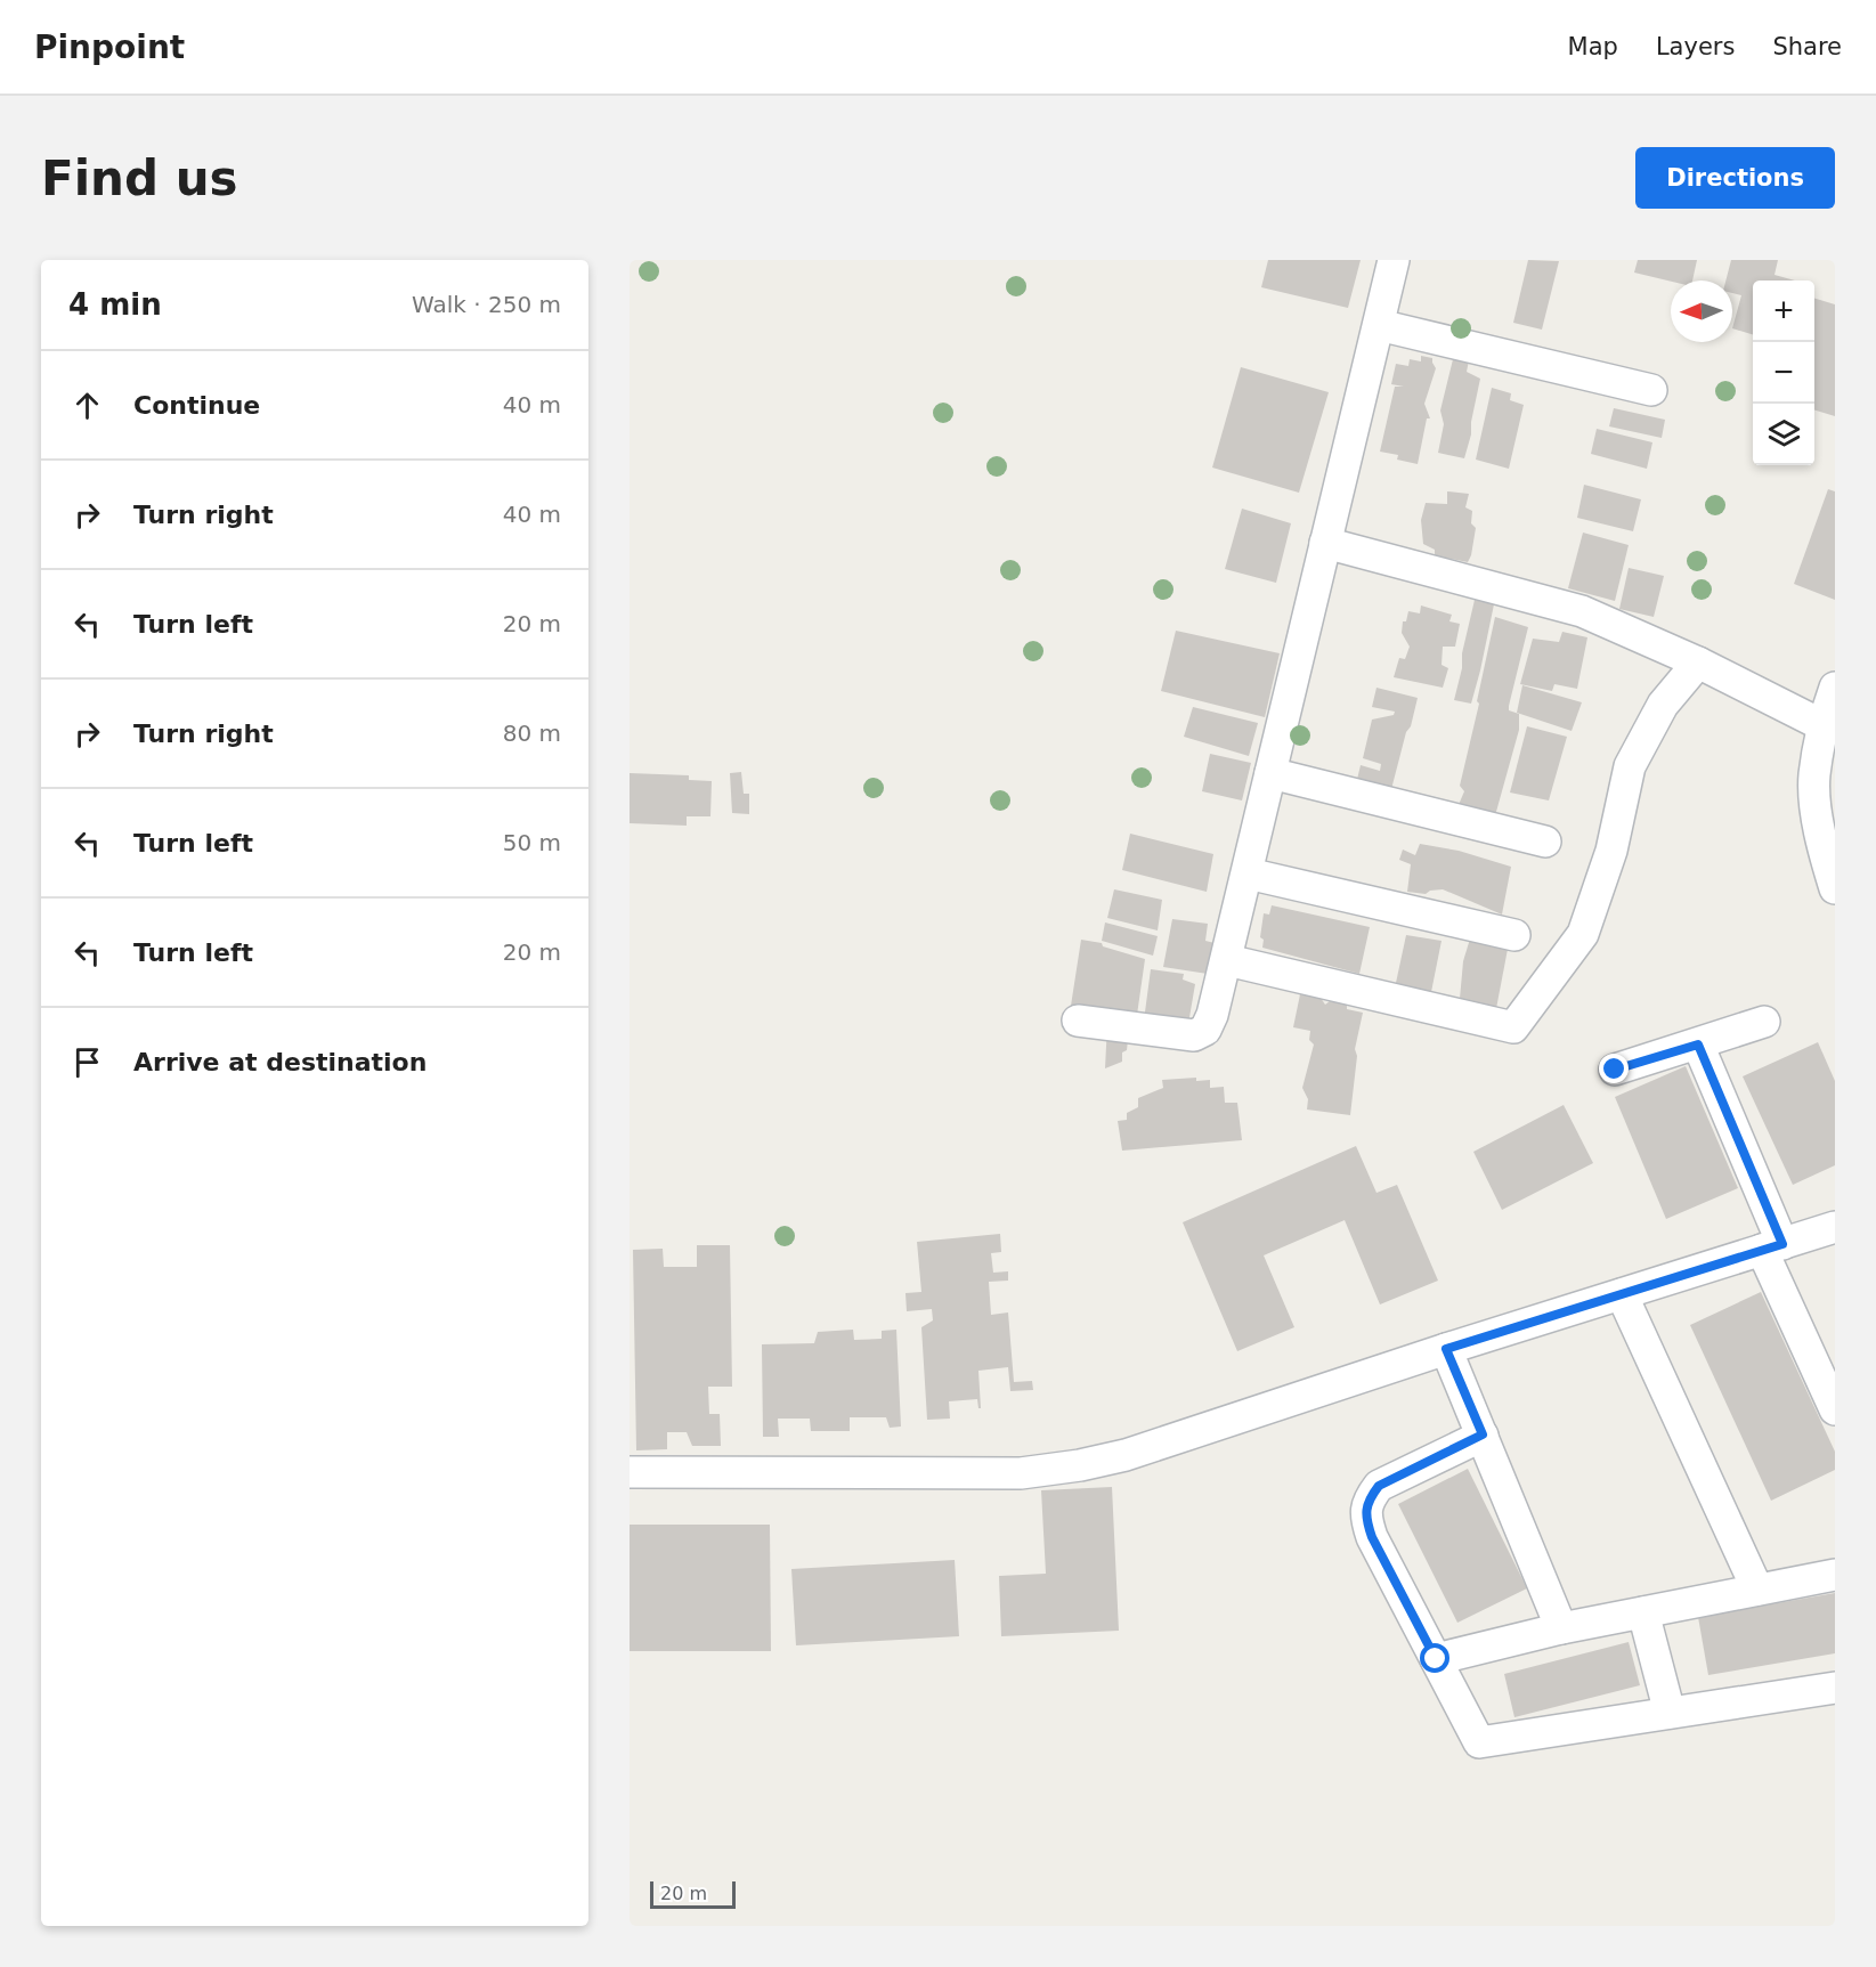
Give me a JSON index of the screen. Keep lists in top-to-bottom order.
{
  "scale_bar": "20 m",
  "north": "left",
  "page": {
    "header": "Pinpoint",
    "nav": ["Map", "Layers", "Share"],
    "buttons": "Directions",
    "title": "Find us",
    "heading": ["4 min", "Walk · 250 m"],
    "map_buttons": ["+", "−"],
    "list": [
      ["Continue", "40 m"],
      ["Turn right", "40 m"],
      ["Turn left", "20 m"],
      ["Turn right", "80 m"],
      ["Turn left", "50 m"],
      ["Turn left", "20 m"],
      "Arrive at destination"
    ],
    "scale": "20 m"
  }
}
